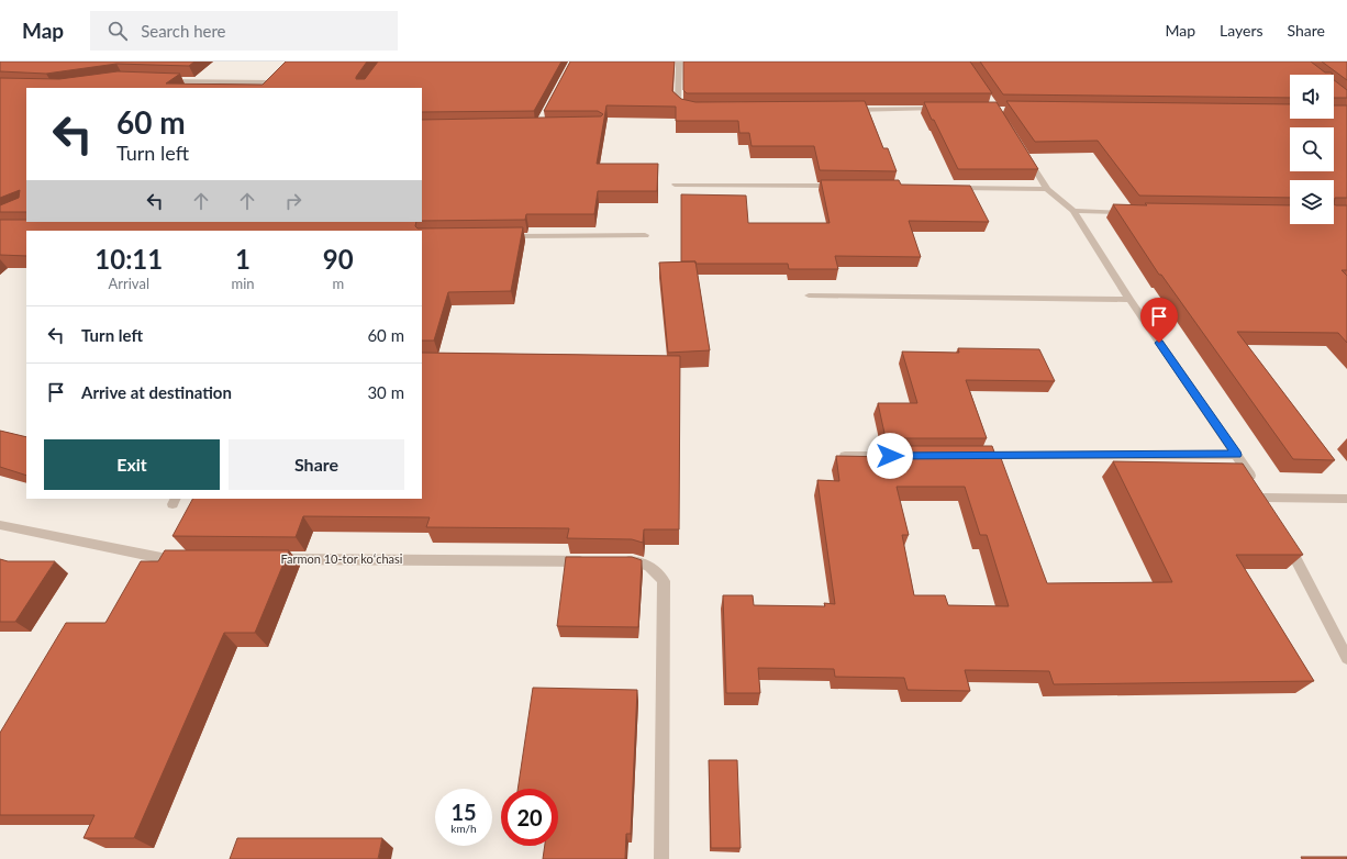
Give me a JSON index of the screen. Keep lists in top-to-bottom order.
{
  "streets": {
    "street": ["Farmon 10-tor koʻchasi"]
  },
  "page": {
    "header": "Map",
    "search": "Search here",
    "nav": ["Map", "Layers", "Share"],
    "turn": ["60 m", "Turn left"],
    "eta": [
      "10:11",
      "Arrival",
      "1",
      "min",
      "90",
      "m"
    ],
    "list": [
      {
        "name": "Turn left",
        "value": "60 m"
      },
      {
        "name": "Arrive at destination",
        "value": "30 m"
      }
    ],
    "buttons": ["Exit", "Share"],
    "speed": "15 km/h",
    "limit": "20"
  }
}
